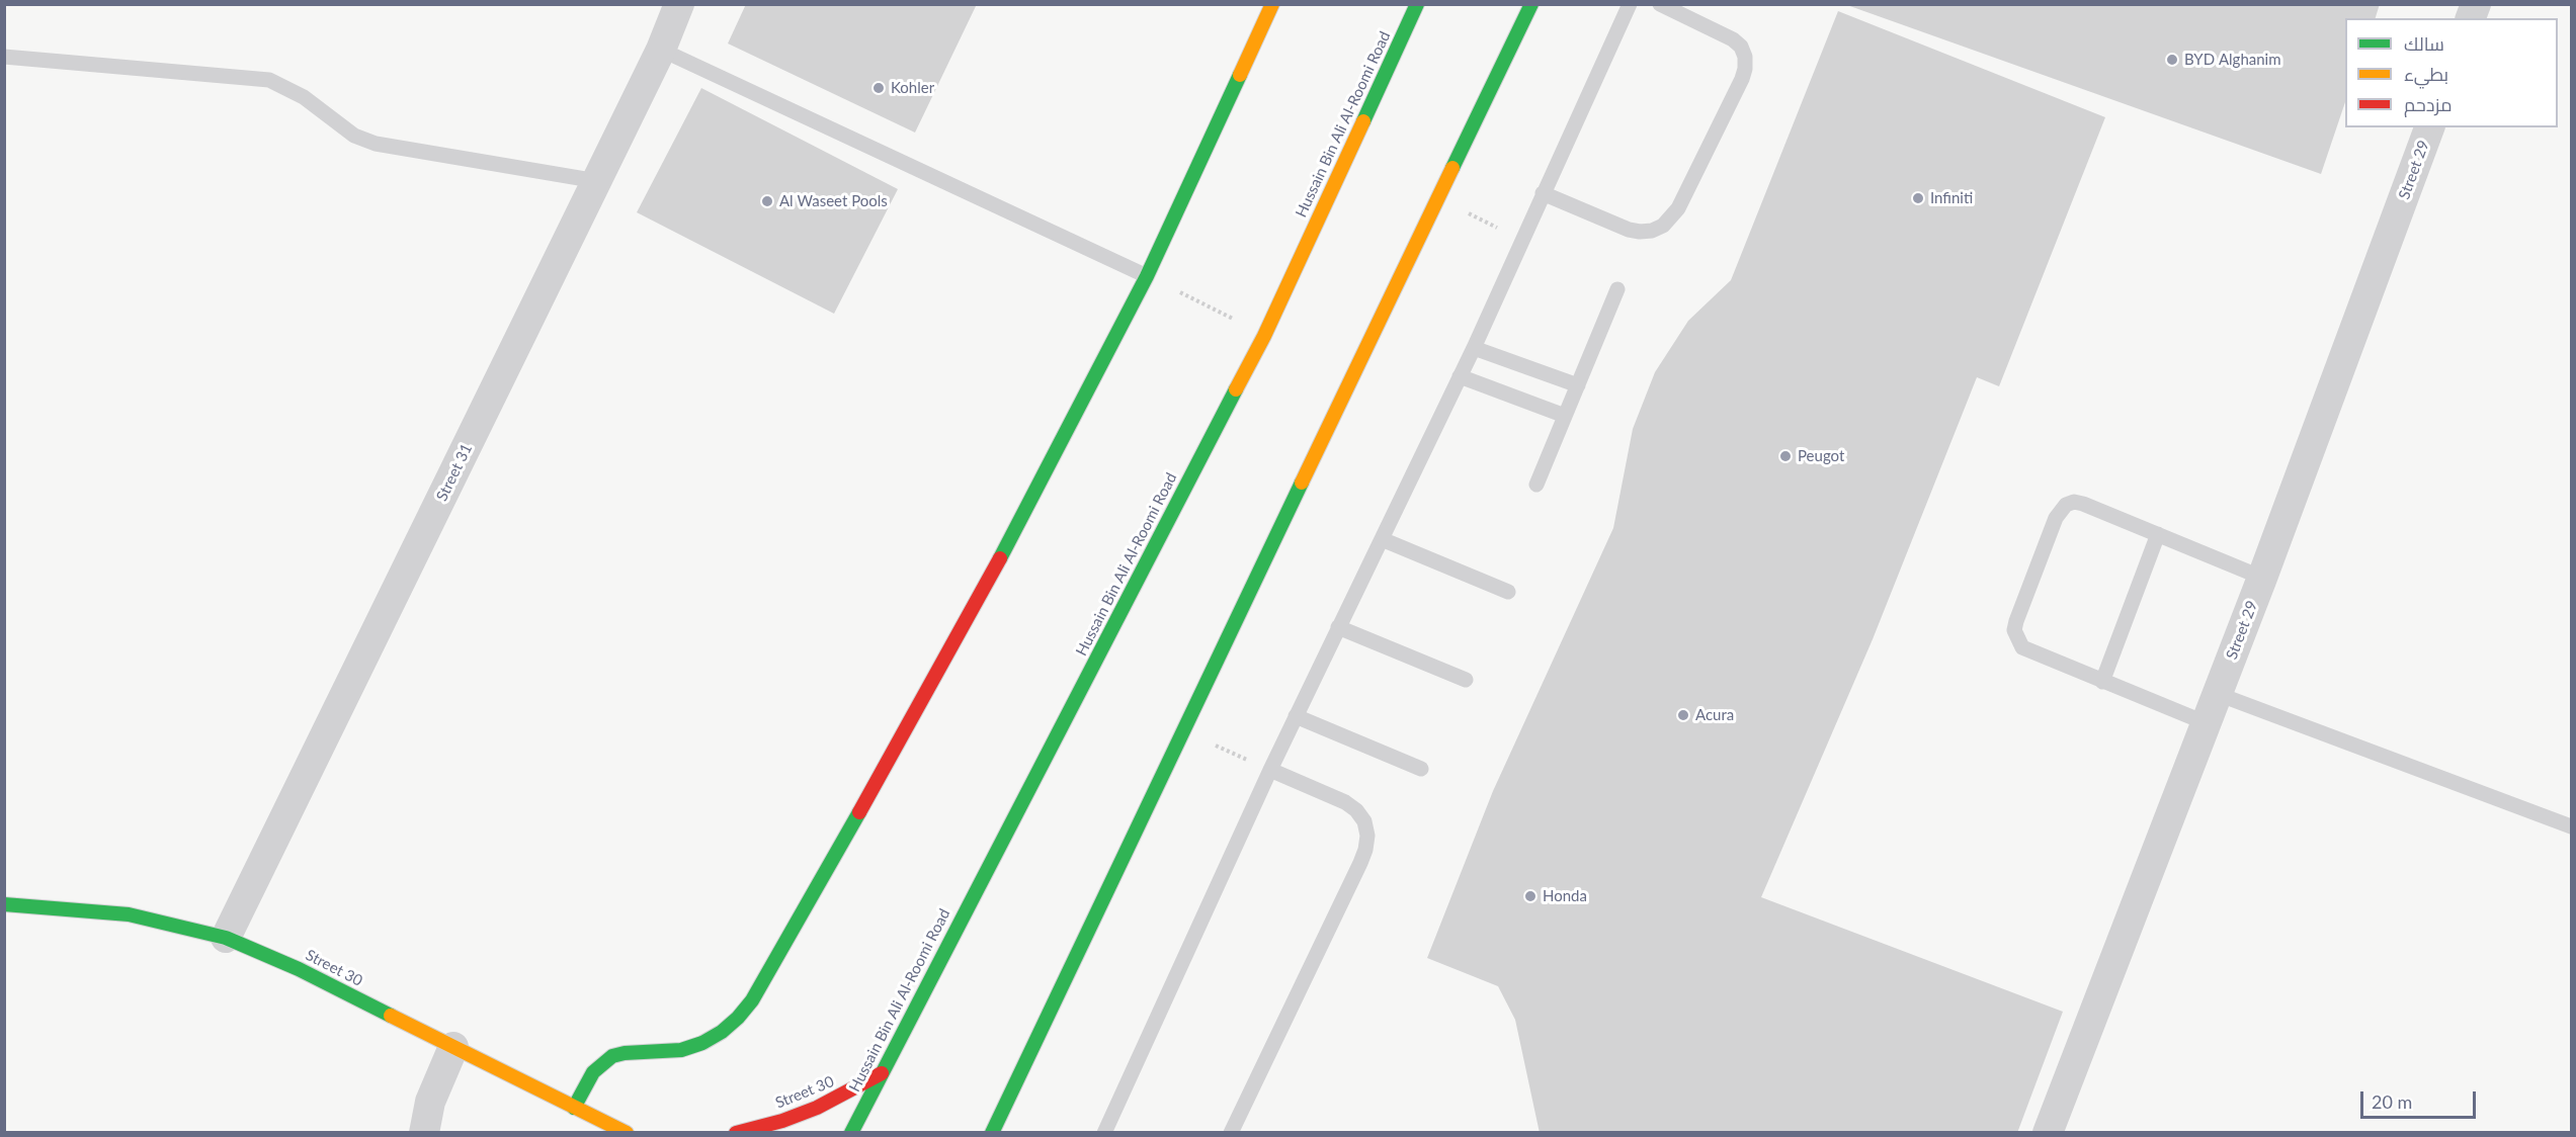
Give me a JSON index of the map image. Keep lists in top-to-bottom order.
{
  "streets": {
    "main road": ["Hussain Bin Ali Al-Roomi Road", "Street 30"],
    "street": ["Street 29", "Street 31"]
  },
  "crossings": [
    ["Hussain Bin Ali Al-Roomi Road", "Street 30"],
    ["Street 31", "Street 30"]
  ],
  "places": [
    "BYD Alghanim",
    "Kohler",
    "Infiniti",
    "Al Waseet Pools",
    "Peugot",
    "Acura",
    "Honda"
  ],
  "legend": ["سالك", "بطيء", "مزدحم"],
  "scale_bar": "20 m"
}
